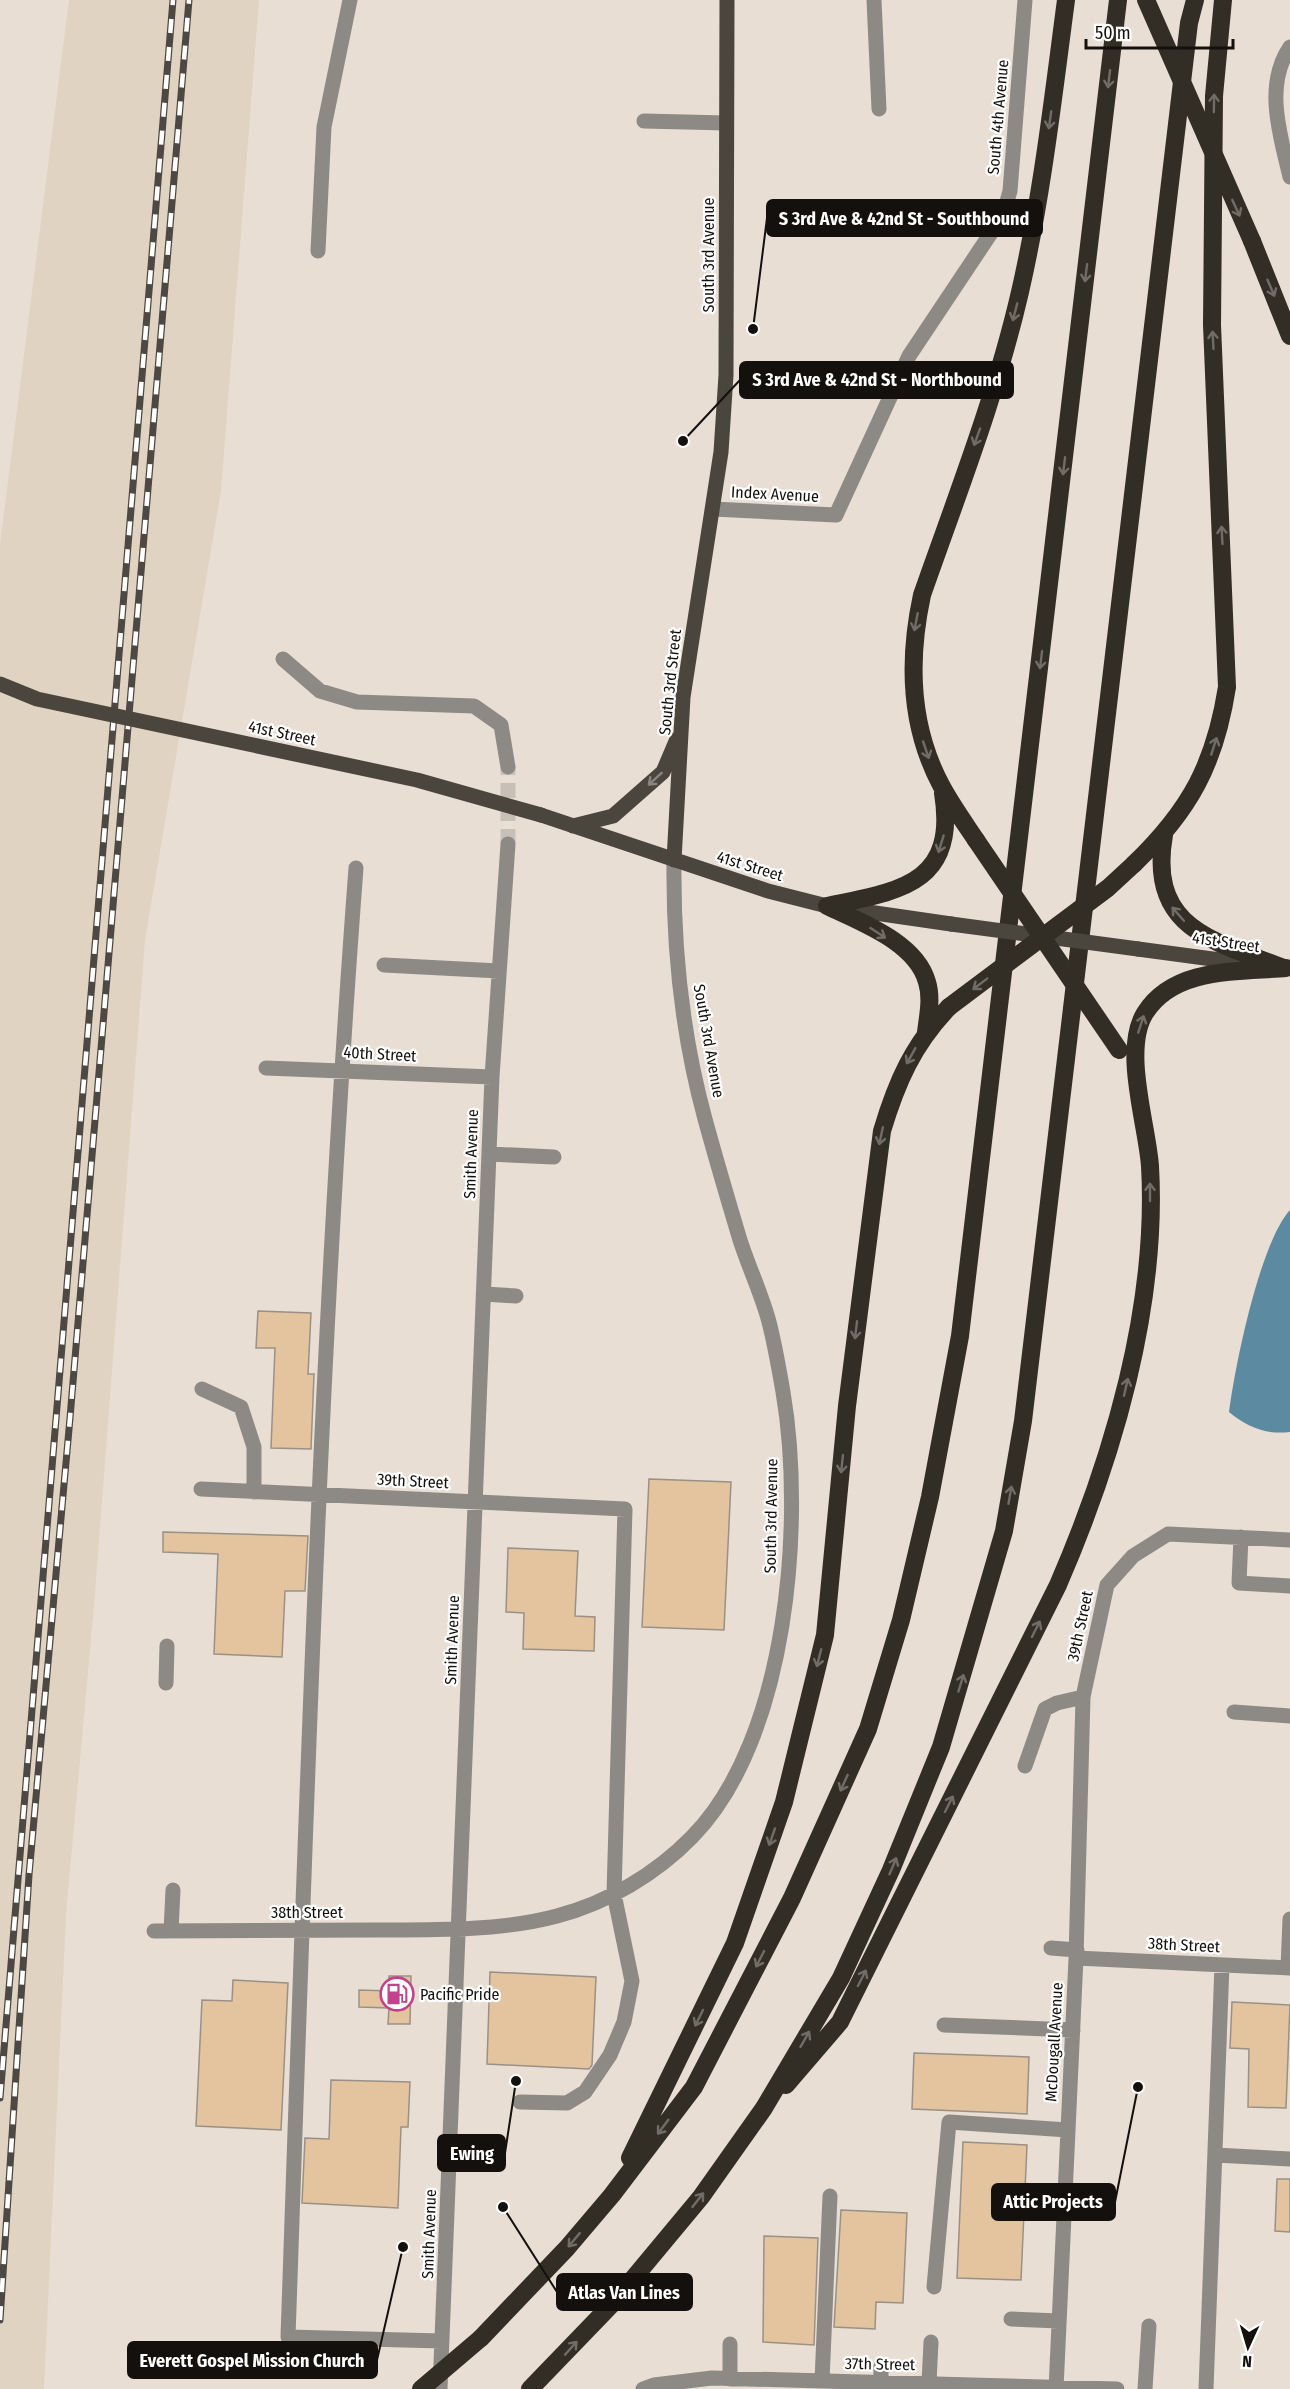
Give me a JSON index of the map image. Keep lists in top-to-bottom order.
{
  "streets": {
    "main road": ["South 3rd Avenue", "South 3rd Street", "41st Street"],
    "street": [
      "South 4th Avenue",
      "Index Avenue",
      "40th Street",
      "Smith Avenue",
      "39th Street",
      "38th Street",
      "McDougall Avenue",
      "37th Street"
    ]
  },
  "crossings": [
    ["South 4th Avenue", "Index Avenue"],
    ["South 3rd Avenue", "Index Avenue"],
    ["South 3rd Avenue", "South 3rd Street"],
    ["South 3rd Avenue", "41st Street"],
    ["South 3rd Avenue", "Smith Avenue"],
    ["South 3rd Avenue", "39th Street"],
    ["South 3rd Avenue", "38th Street"],
    ["Index Avenue", "South 3rd Street"],
    ["South 3rd Street", "41st Street"],
    ["40th Street", "Smith Avenue"],
    ["Smith Avenue", "39th Street"],
    ["Smith Avenue", "38th Street"],
    ["39th Street", "McDougall Avenue"],
    ["38th Street", "McDougall Avenue"],
    ["McDougall Avenue", "37th Street"]
  ],
  "places": {
    "other": [
      "S 3rd Ave & 42nd St - Southbound",
      "S 3rd Ave & 42nd St - Northbound",
      "Ewing",
      "Attic Projects",
      "Atlas Van Lines",
      "Everett Gospel Mission Church"
    ],
    "fuel station": ["Pacific Pride"]
  },
  "scale_bar": "50 m",
  "north": "bottom"
}
